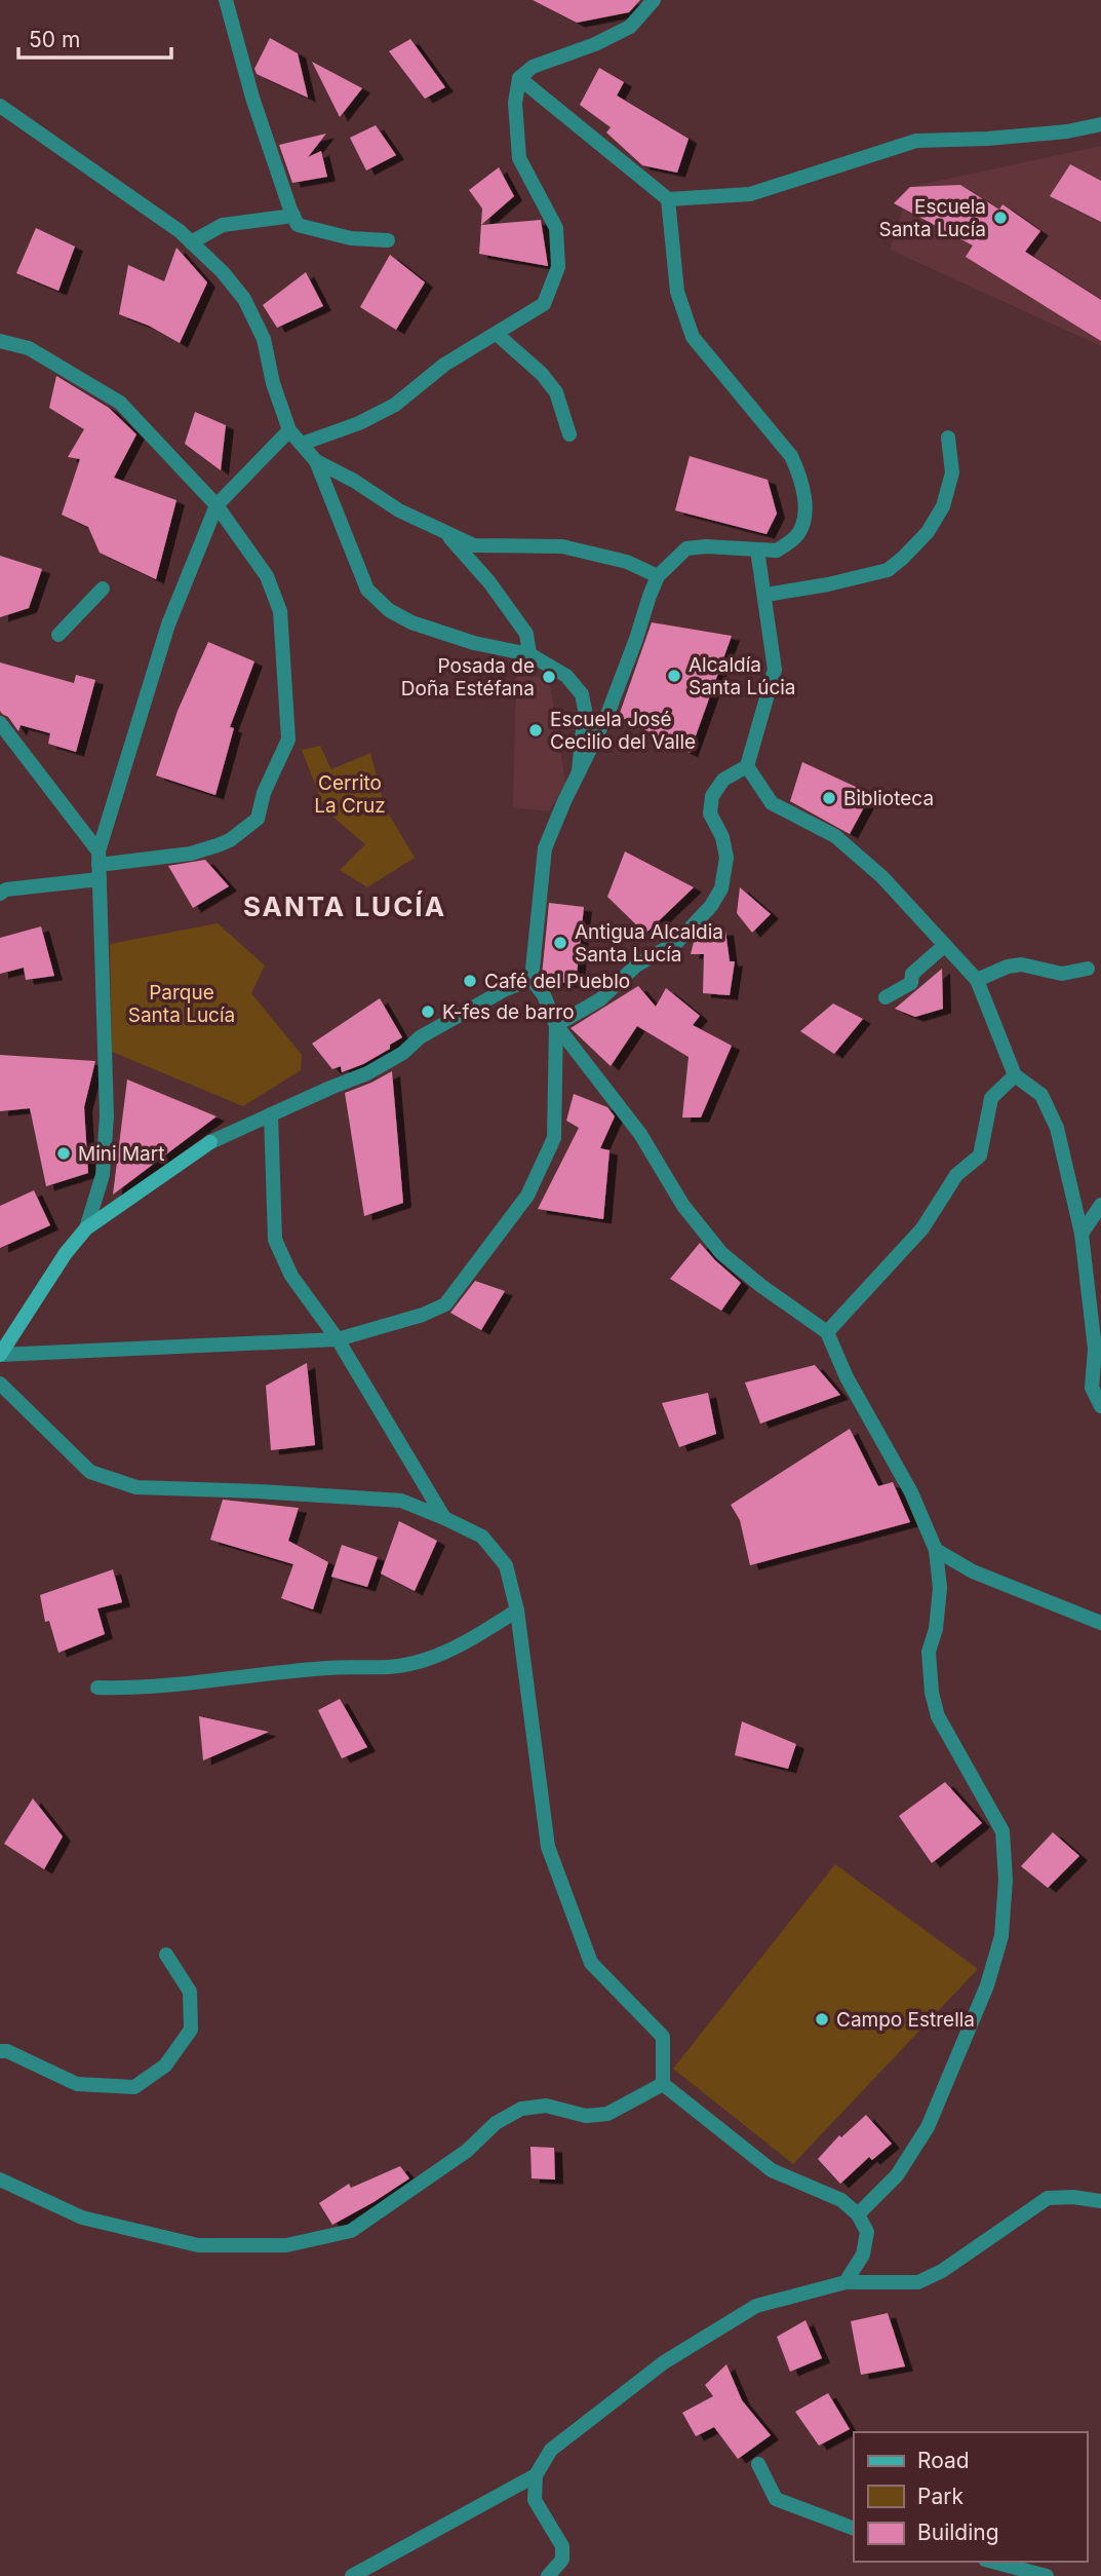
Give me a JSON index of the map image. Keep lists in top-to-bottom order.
{
  "districts": ["SANTA LUCÍA"],
  "parks": ["Cerrito La Cruz", "Parque Santa Lucía"],
  "places": [
    "Escuela Santa Lucía",
    "Alcaldía Santa Lúcia",
    "Posada de Doña Estéfana",
    "Escuela José Cecilio del Valle",
    "Biblioteca",
    "Antigua Alcaldia Santa Lucía",
    "Café del Pueblo",
    "K-fes de barro",
    "Mini Mart",
    "Campo Estrella"
  ],
  "legend": ["Road", "Park", "Building"],
  "scale_bar": "50 m"
}
